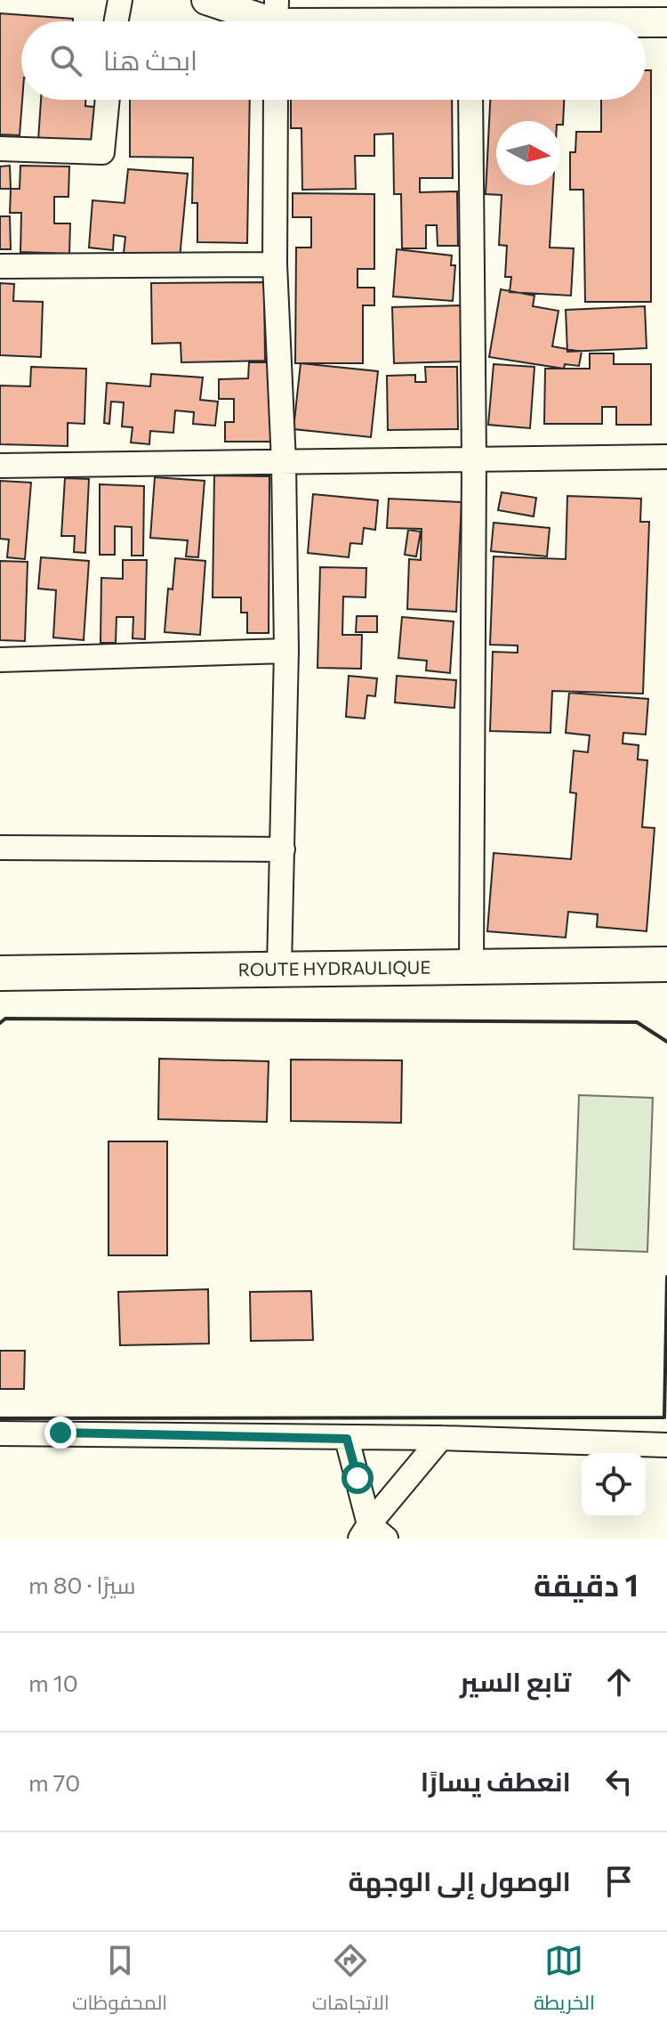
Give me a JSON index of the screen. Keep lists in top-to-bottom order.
{
  "streets": {
    "main road": ["ROUTE HYDRAULIQUE"]
  },
  "north": "right",
  "page": {
    "search": "ابحث هنا",
    "heading": ["1 دقيقة", "سيرًا · 80 m"],
    "list": [
      ["تابع السير", "10 m"],
      ["انعطف يسارًا", "70 m"],
      "الوصول إلى الوجهة"
    ],
    "nav": ["الخريطة", "الاتجاهات", "المحفوظات"]
  }
}
